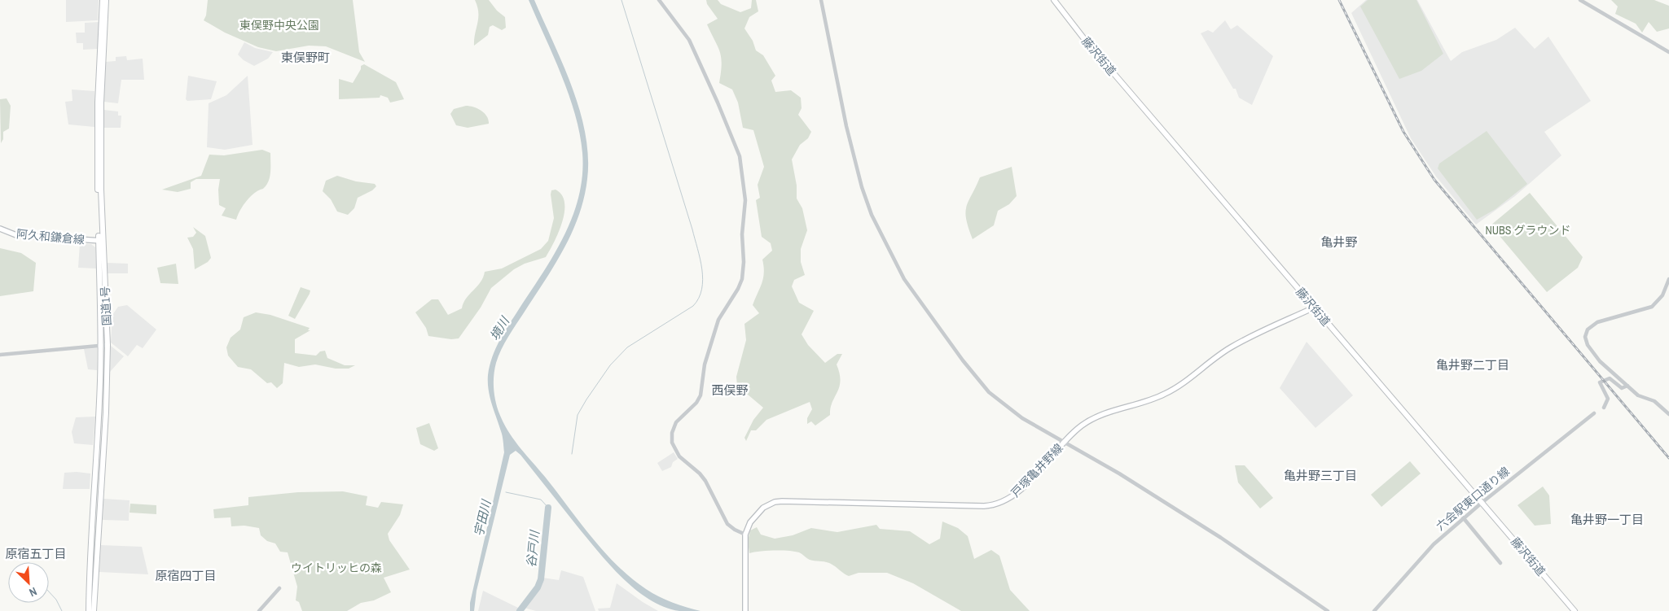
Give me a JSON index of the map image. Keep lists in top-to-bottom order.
{
  "streets": {
    "highway": ["藤沢街道", "国道1号"],
    "main road": ["阿久和鎌倉線", "戸塚亀井野線"],
    "street": ["六会駅東口通り線"]
  },
  "crossings": [
    ["藤沢街道", "戸塚亀井野線"],
    ["藤沢街道", "六会駅東口通り線"],
    ["阿久和鎌倉線", "国道1号"]
  ],
  "districts": [
    "東俣野町",
    "亀井野",
    "亀井野二丁目",
    "西俣野",
    "亀井野三丁目",
    "亀井野一丁目",
    "原宿五丁目",
    "原宿四丁目"
  ],
  "water": ["境川", "宇田川", "谷戸川"],
  "parks": ["東俣野中央公園", "NUBS グラウンド", "ウイトリッヒの森"],
  "north": "bottom right"
}
